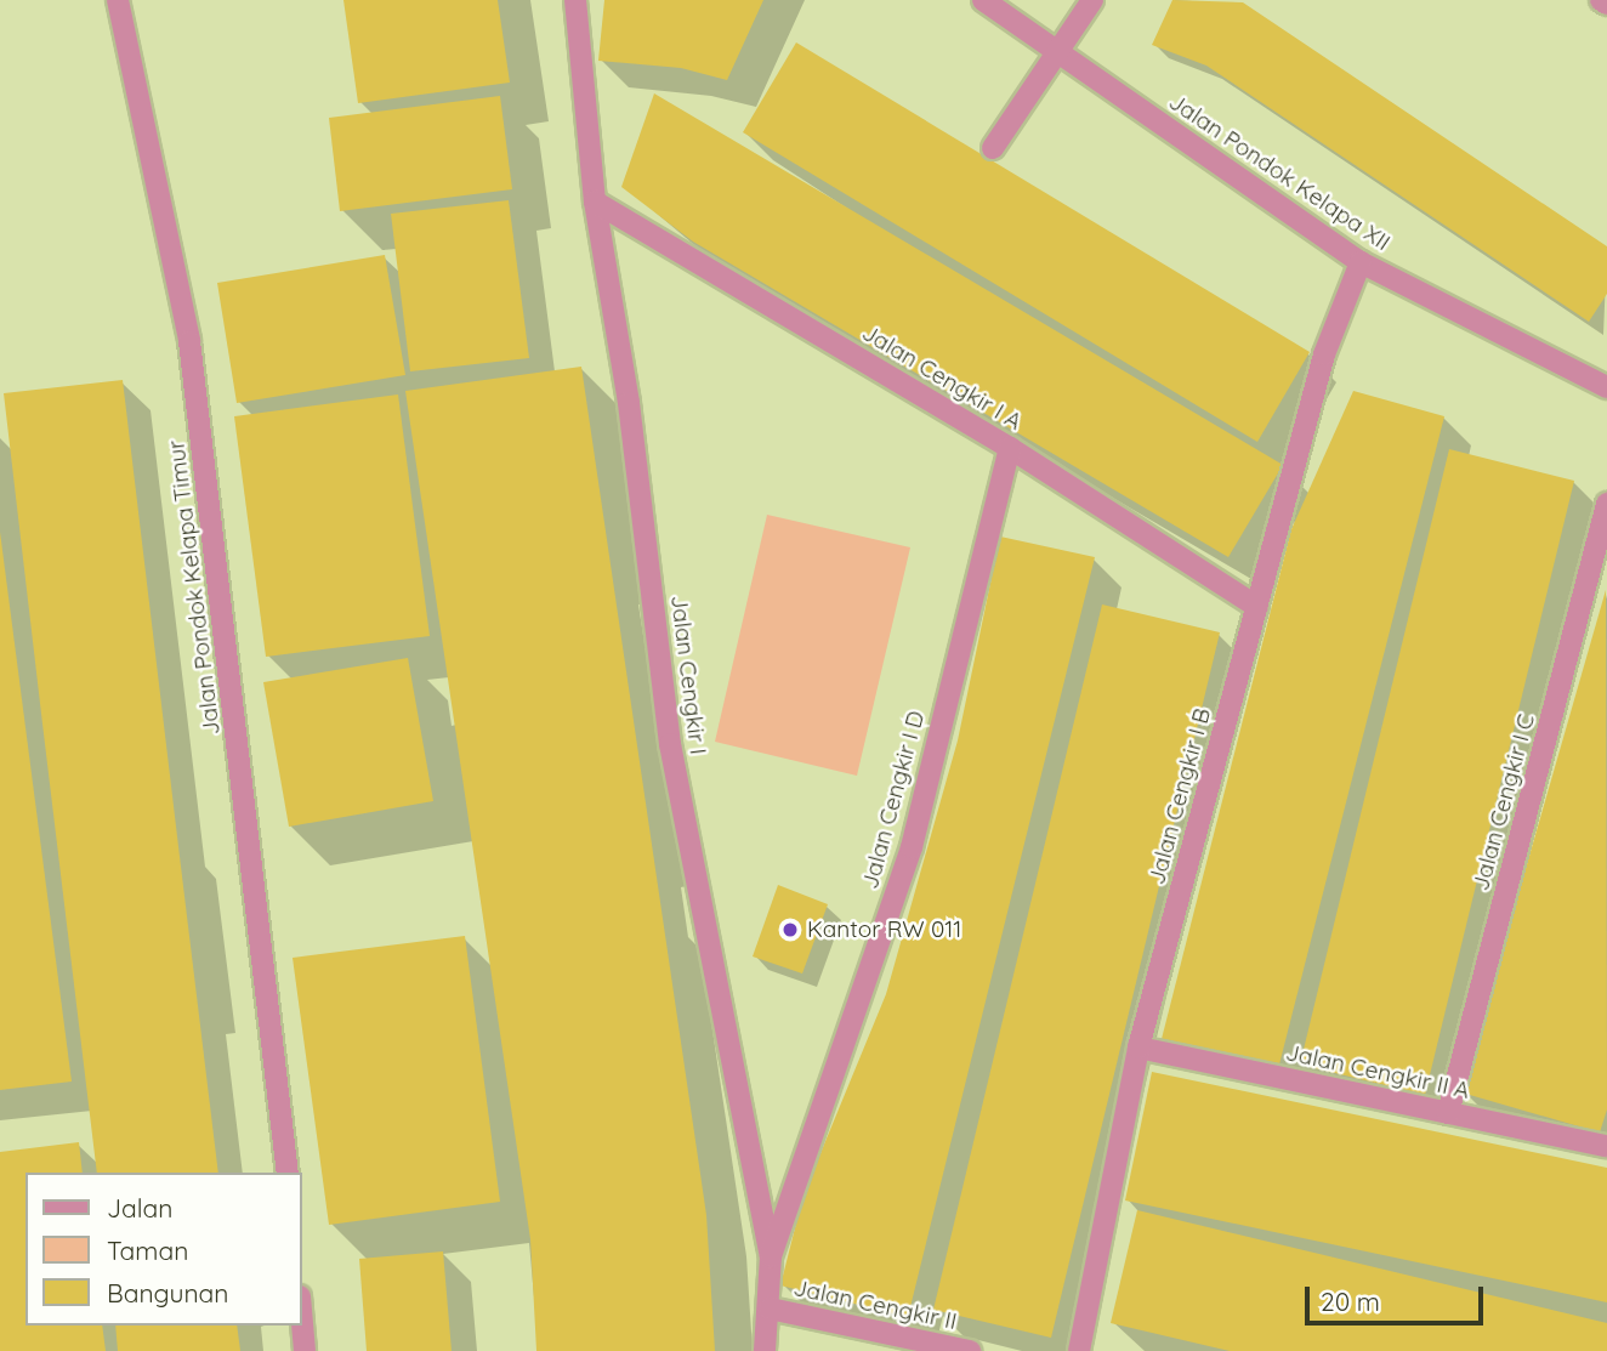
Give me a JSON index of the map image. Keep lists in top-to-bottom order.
{
  "streets": {
    "street": [
      "Jalan Pondok Kelapa XII",
      "Jalan Cengkir I A",
      "Jalan Pondok Kelapa Timur",
      "Jalan Cengkir I",
      "Jalan Cengkir I B",
      "Jalan Cengkir I D",
      "Jalan Cengkir I C",
      "Jalan Cengkir II A",
      "Jalan Cengkir II"
    ]
  },
  "crossings": [
    ["Jalan Pondok Kelapa XII", "Jalan Cengkir I B"],
    ["Jalan Cengkir I A", "Jalan Cengkir I"],
    ["Jalan Cengkir I A", "Jalan Cengkir I B"],
    ["Jalan Cengkir I A", "Jalan Cengkir I D"],
    ["Jalan Cengkir I", "Jalan Cengkir I D"],
    ["Jalan Cengkir I", "Jalan Cengkir II"],
    ["Jalan Cengkir I B", "Jalan Cengkir II A"],
    ["Jalan Cengkir I C", "Jalan Cengkir II A"]
  ],
  "places": ["Kantor RW 011"],
  "legend": ["Jalan", "Taman", "Bangunan"],
  "scale_bar": "20 m"
}
